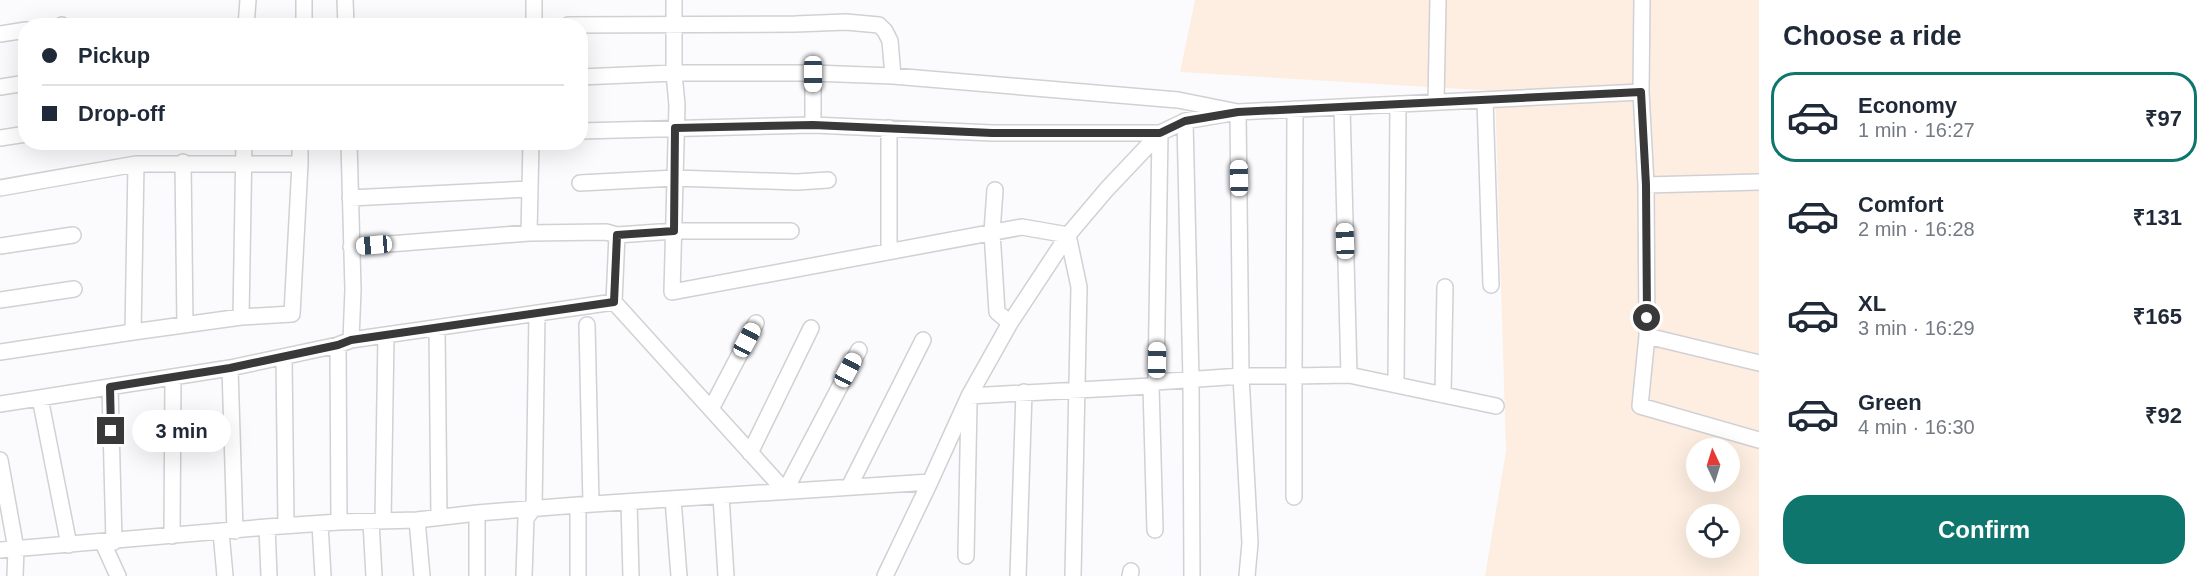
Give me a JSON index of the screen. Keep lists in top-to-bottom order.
{
  "north": "top",
  "page": {
    "heading": "Choose a ride",
    "banner": ["Pickup", "Drop-off"],
    "list": [
      {
        "name": "Economy",
        "note": "1 min · 16:27",
        "value": "₹97"
      },
      {
        "name": "Comfort",
        "note": "2 min · 16:28",
        "value": "₹131"
      },
      {
        "name": "XL",
        "note": "3 min · 16:29",
        "value": "₹165"
      },
      {
        "name": "Green",
        "note": "4 min · 16:30",
        "value": "₹92"
      }
    ],
    "bubble": "3 min",
    "buttons": "Confirm"
  }
}
